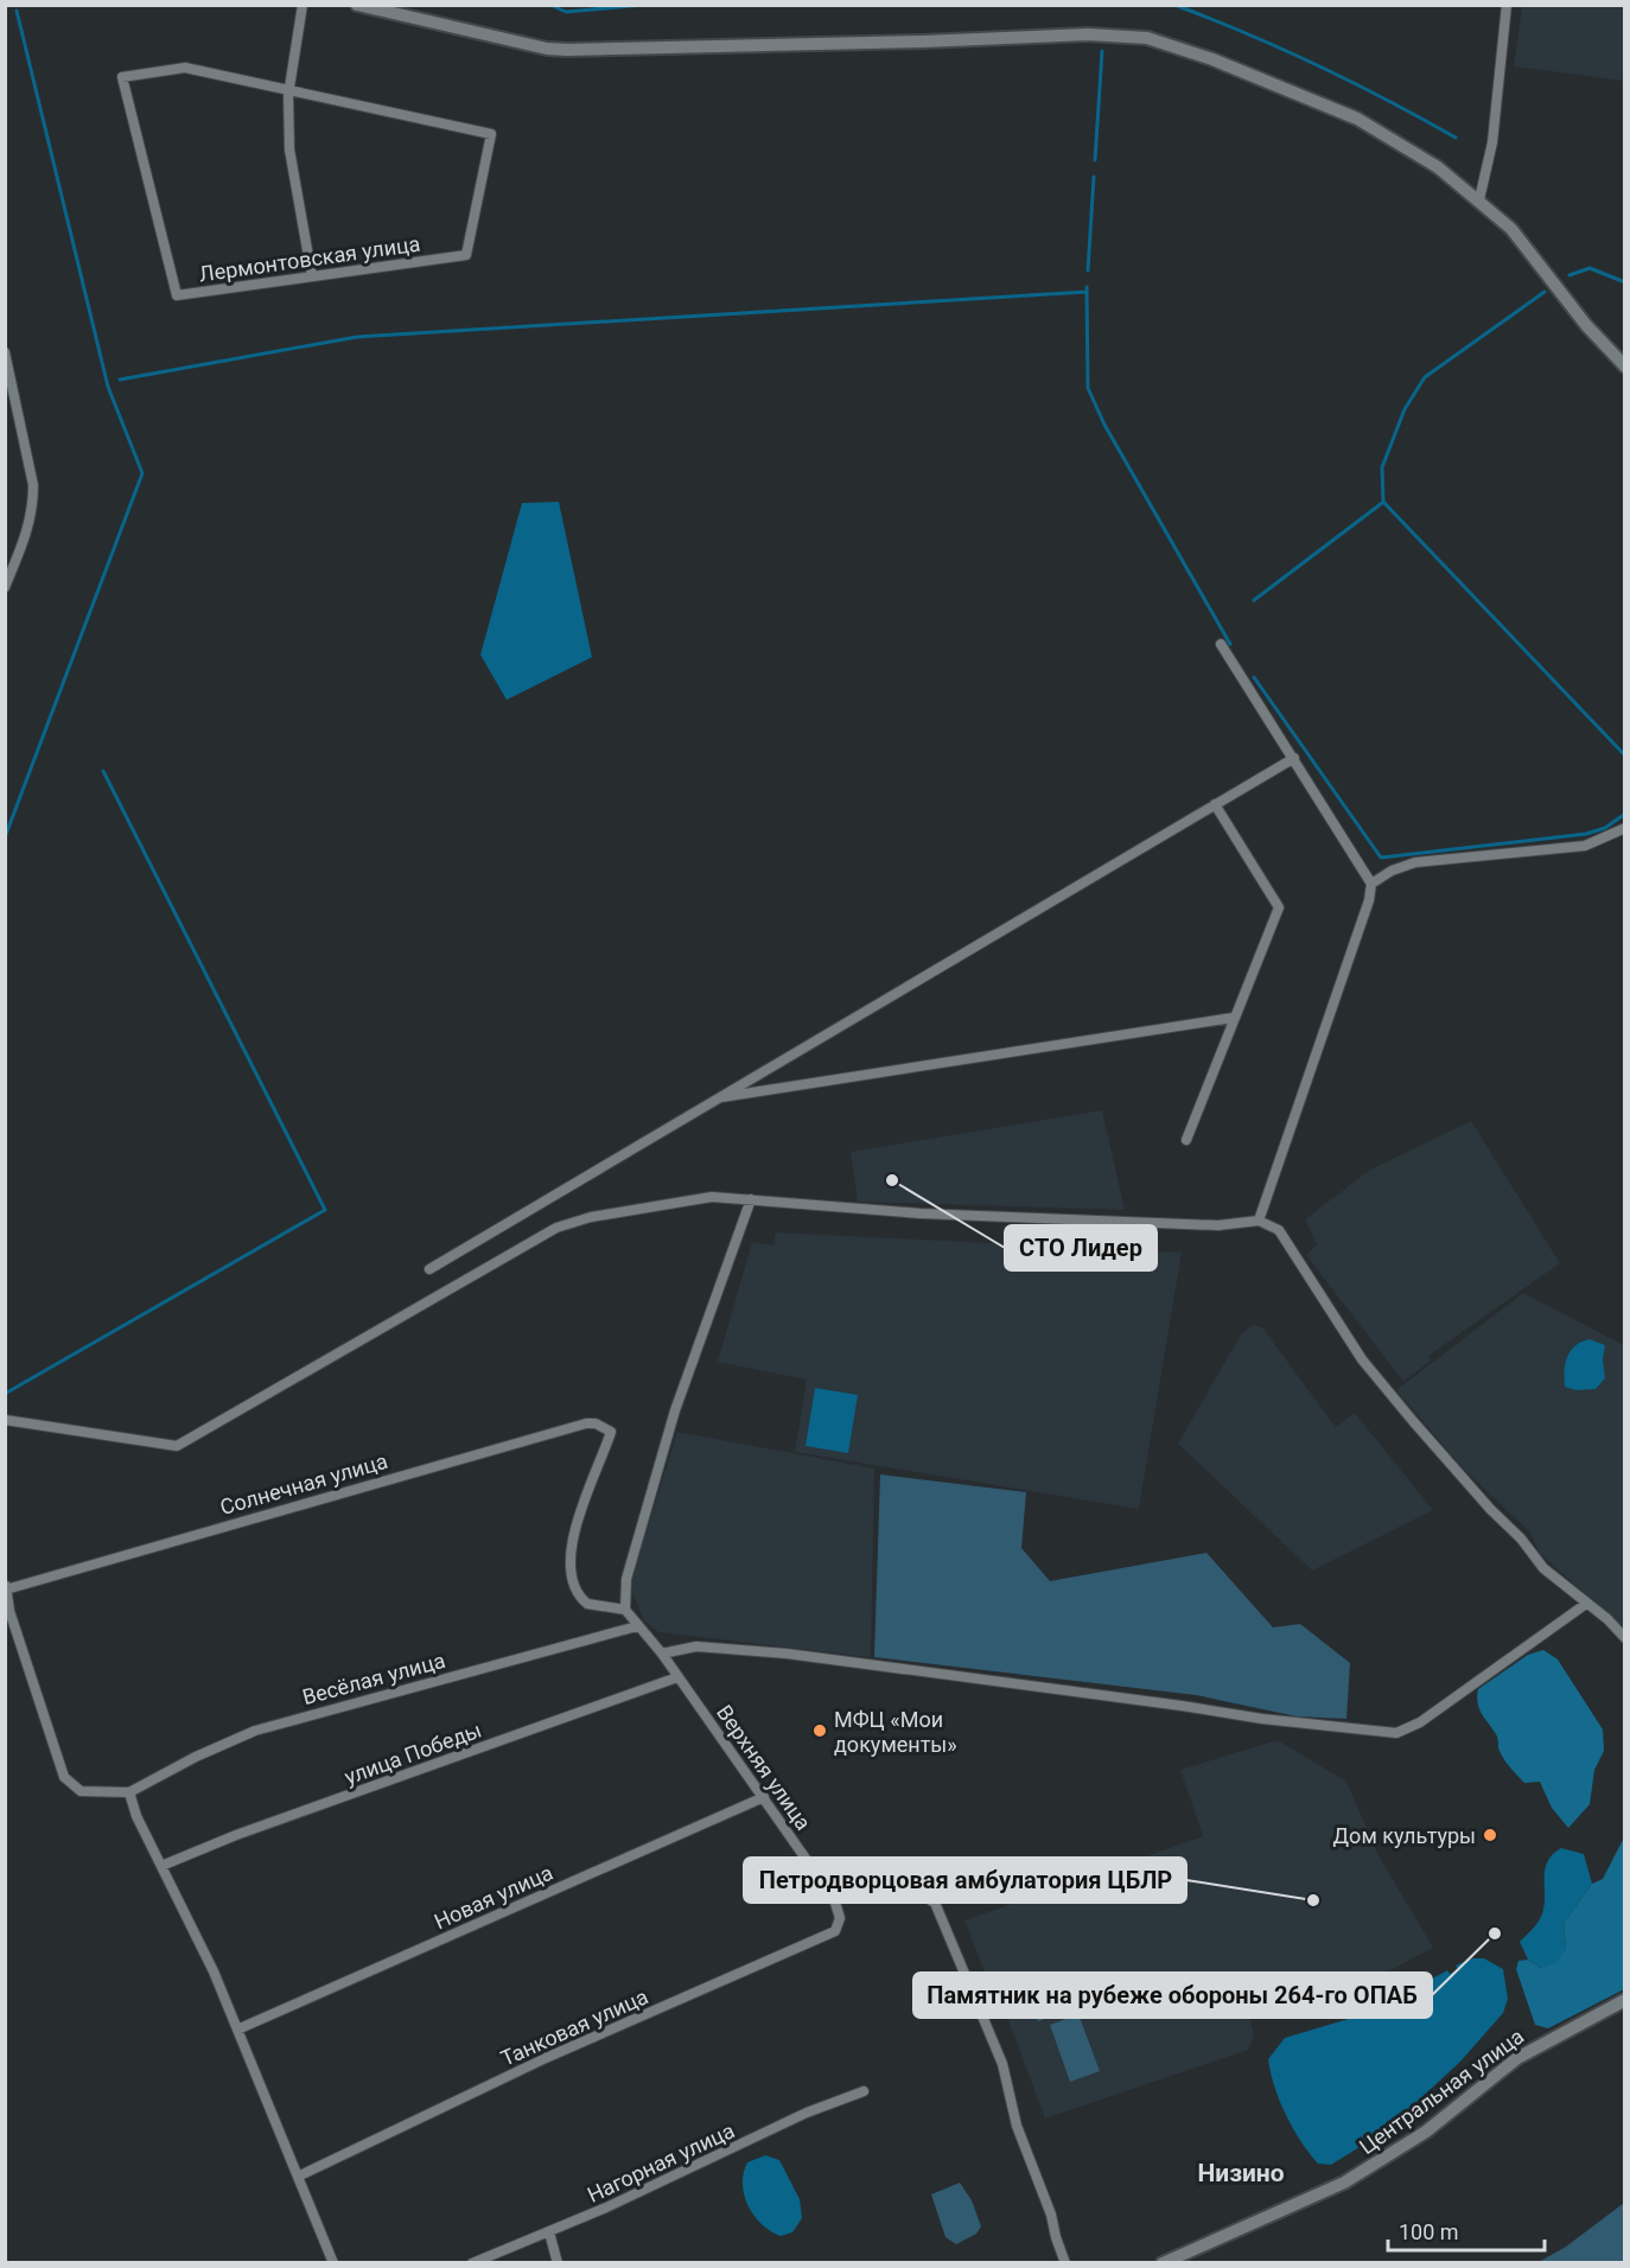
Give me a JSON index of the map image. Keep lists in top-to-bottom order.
{
  "streets": {
    "street": [
      "Лермонтовская улица",
      "Солнечная улица",
      "Весёлая улица",
      "улица Победы",
      "Верхняя улица",
      "Новая улица",
      "Танковая улица",
      "Центральная улица",
      "Нагорная улица"
    ]
  },
  "crossings": [
    ["Солнечная улица", "Верхняя улица"],
    ["Весёлая улица", "Верхняя улица"],
    ["улица Победы", "Верхняя улица"],
    ["Верхняя улица", "Новая улица"],
    ["Верхняя улица", "Танковая улица"]
  ],
  "districts": ["Низино"],
  "places": [
    "СТО Лидер",
    "МФЦ «Мои документы»",
    "Дом культуры",
    "Петродворцовая амбулатория ЦБЛР",
    "Памятник на рубеже обороны 264-го ОПАБ"
  ],
  "scale_bar": "100 m"
}
